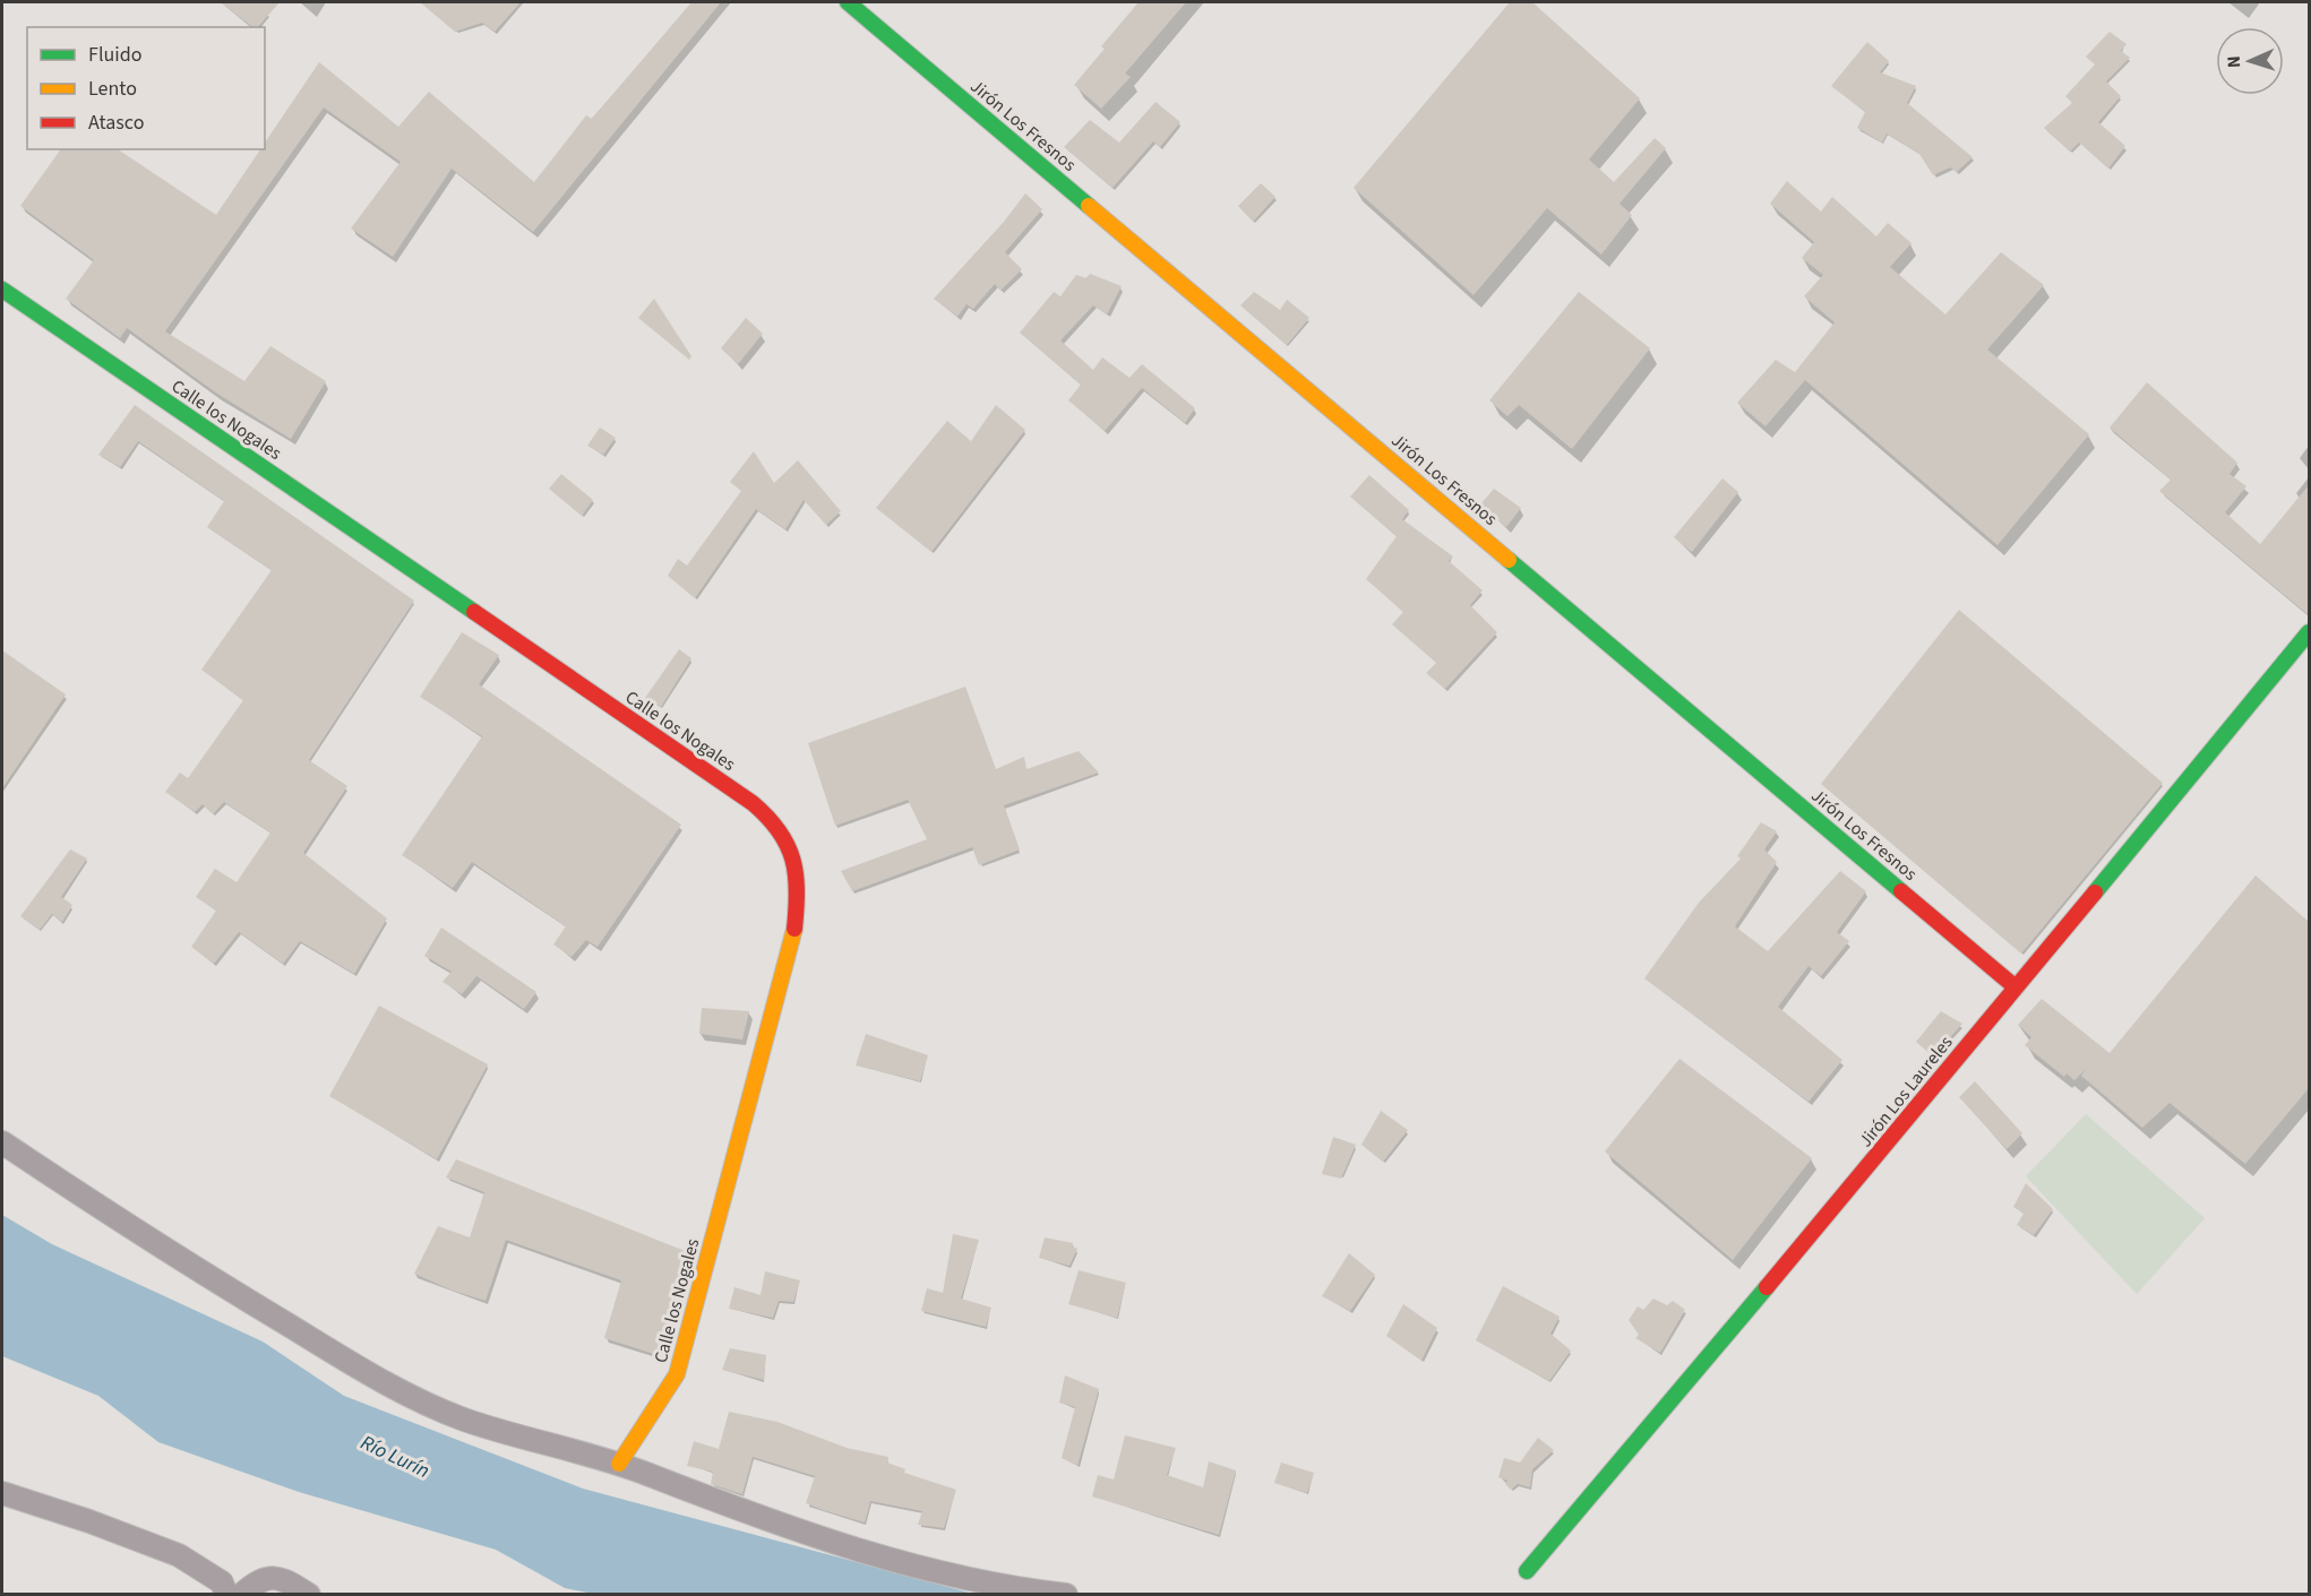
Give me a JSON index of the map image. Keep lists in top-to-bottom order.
{
  "streets": {
    "street": ["Jirón Los Fresnos", "Calle los Nogales", "Jirón Los Laureles"]
  },
  "crossings": [
    ["Jirón Los Fresnos", "Jirón Los Laureles"]
  ],
  "water": ["Río Lurín"],
  "legend": ["Fluido", "Lento", "Atasco"],
  "north": "left"
}
